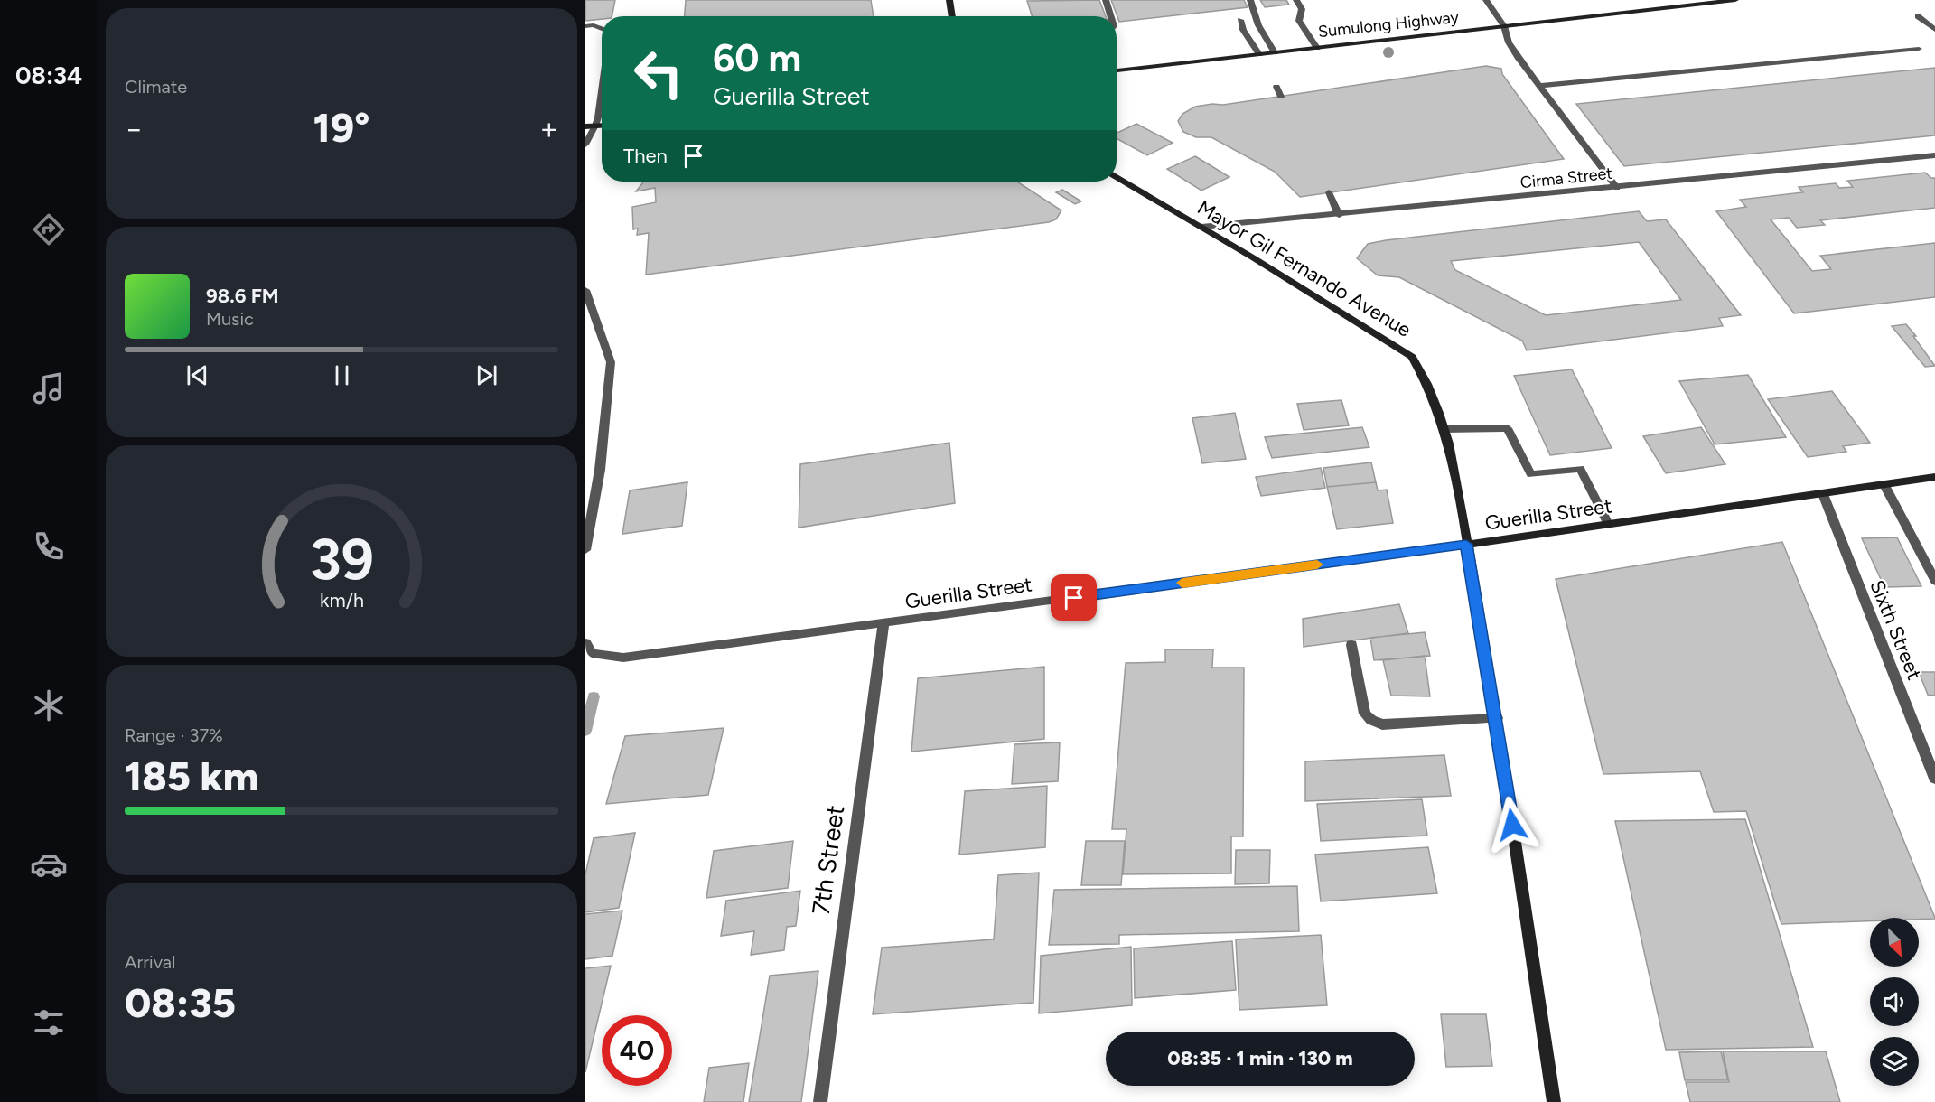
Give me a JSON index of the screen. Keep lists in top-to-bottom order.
{
  "streets": {
    "street": [
      "Sumulong Highway",
      "Cirma Street",
      "Mayor Gil Fernando Avenue",
      "Guerilla Street",
      "Sixth Street",
      "7th Street"
    ]
  },
  "crossings": [
    ["Cirma Street", "Mayor Gil Fernando Avenue"],
    ["Mayor Gil Fernando Avenue", "Guerilla Street"],
    ["Guerilla Street", "Sixth Street"],
    ["Guerilla Street", "7th Street"]
  ],
  "north": "bottom right",
  "page": {
    "tabs": "08:34",
    "tile": [
      "Climate",
      ["Range · 37%", "185 km"],
      ["Arrival", "08:35"]
    ],
    "turn": ["60 m", "Guerilla Street"],
    "heat": ["−", "19°", "+"],
    "then": "Then",
    "song": ["98.6 FM", "Music"],
    "limit": "40",
    "trip": "08:35 · 1 min · 130 m",
    "gauge": ["39", "km/h"]
  }
}
